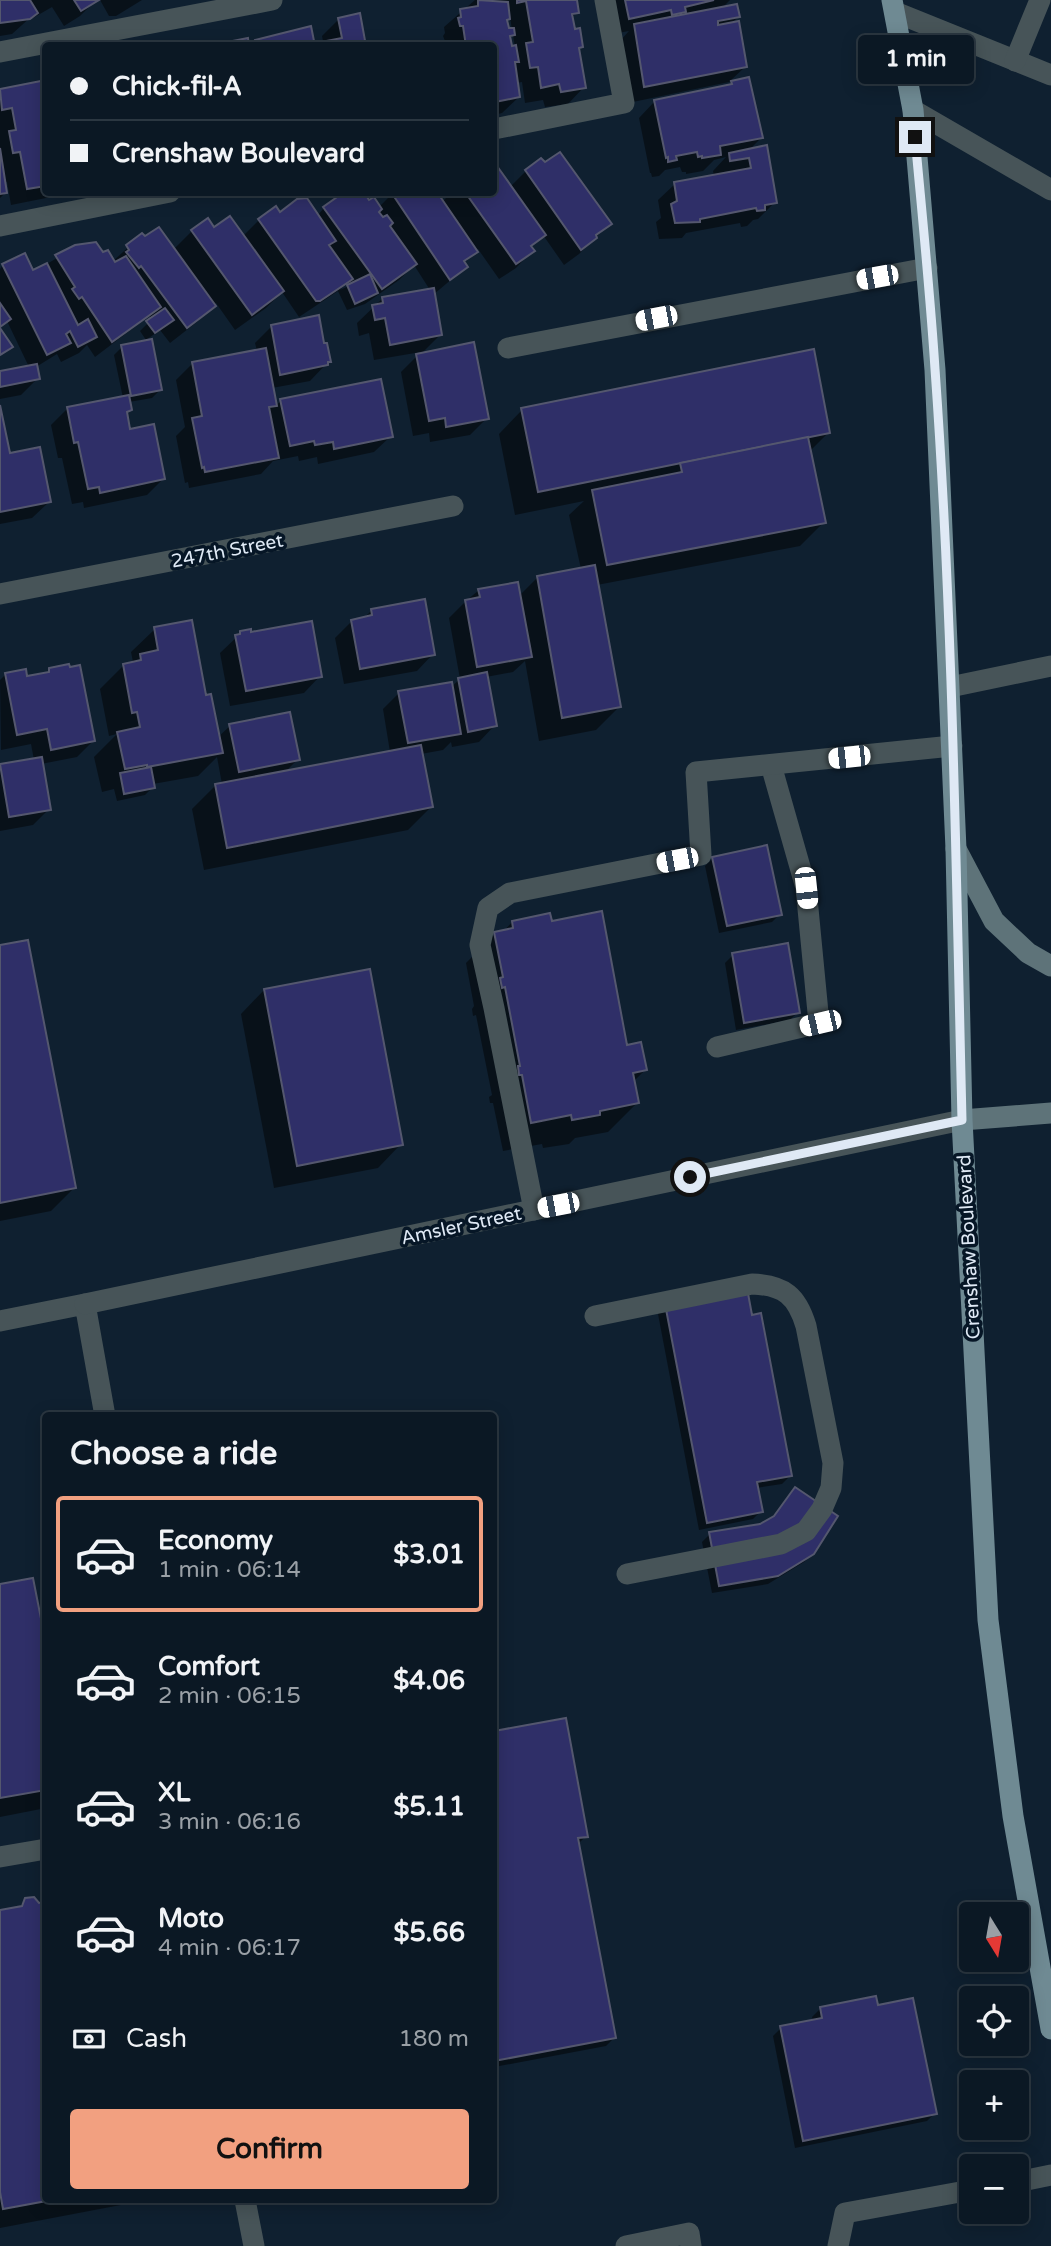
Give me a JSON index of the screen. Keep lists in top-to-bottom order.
{
  "streets": {
    "main road": ["Crenshaw Boulevard"],
    "street": ["247th Street", "Amsler Street"]
  },
  "crossings": [
    ["Amsler Street", "Crenshaw Boulevard"]
  ],
  "north": "bottom",
  "page": {
    "bubble": "1 min",
    "banner": ["Chick-fil-A", "Crenshaw Boulevard"],
    "heading": "Choose a ride",
    "list": [
      {
        "name": "Economy",
        "note": "1 min · 06:14",
        "value": "$3.01"
      },
      {
        "name": "Comfort",
        "note": "2 min · 06:15",
        "value": "$4.06"
      },
      {
        "name": "XL",
        "note": "3 min · 06:16",
        "value": "$5.11"
      },
      {
        "name": "Moto",
        "note": "4 min · 06:17",
        "value": "$5.66"
      }
    ],
    "map_buttons": ["+", "−"],
    "pay": ["Cash", "180 m"],
    "buttons": "Confirm"
  }
}
